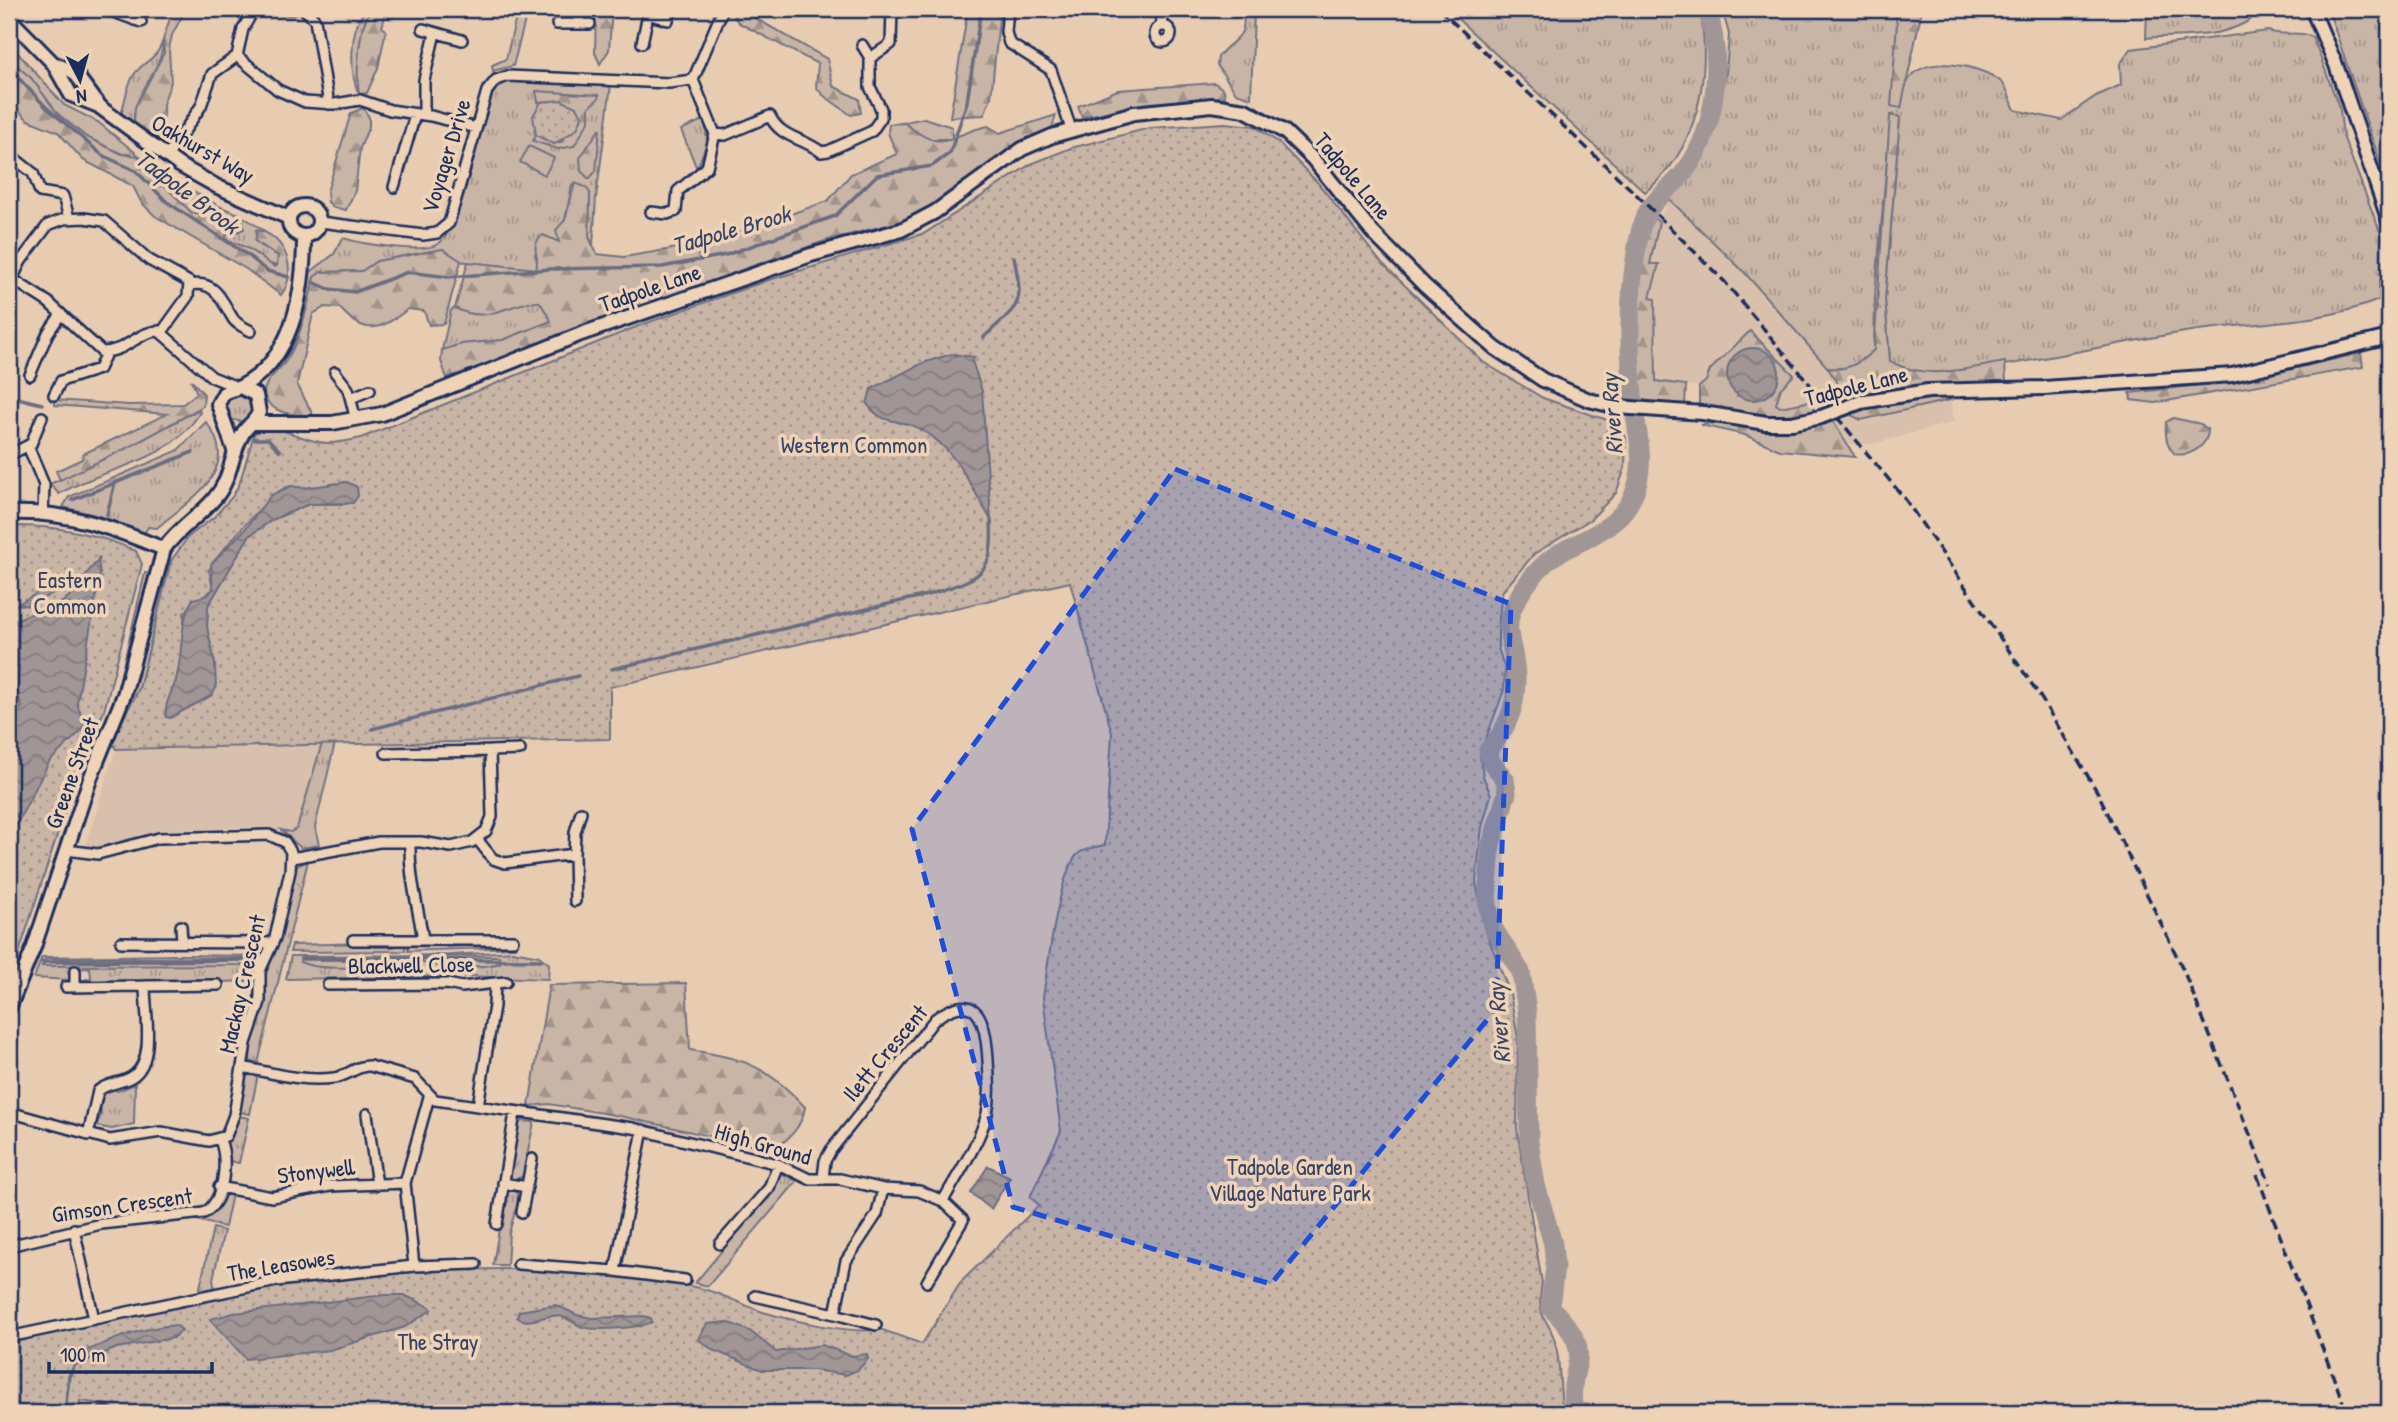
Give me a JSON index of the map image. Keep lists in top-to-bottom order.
{
  "streets": {
    "street": [
      "Oakhurst Way",
      "Voyager Drive",
      "Tadpole Lane",
      "Greene Street",
      "Blackwell Close",
      "Mackay Crescent",
      "Ilett Crescent",
      "High Ground",
      "Stonywell",
      "Gimson Crescent",
      "The Leasowes"
    ]
  },
  "crossings": [
    ["Oakhurst Way", "Voyager Drive"],
    ["Blackwell Close", "High Ground"],
    ["Mackay Crescent", "High Ground"],
    ["Mackay Crescent", "Gimson Crescent"],
    ["Ilett Crescent", "High Ground"],
    ["Stonywell", "Gimson Crescent"]
  ],
  "water": ["Tadpole Brook", "River Ray"],
  "parks": [
    "Western Common",
    "Eastern Common",
    "Tadpole Garden Village Nature Park",
    "The Stray"
  ],
  "scale_bar": "100 m",
  "north": "bottom"
}
